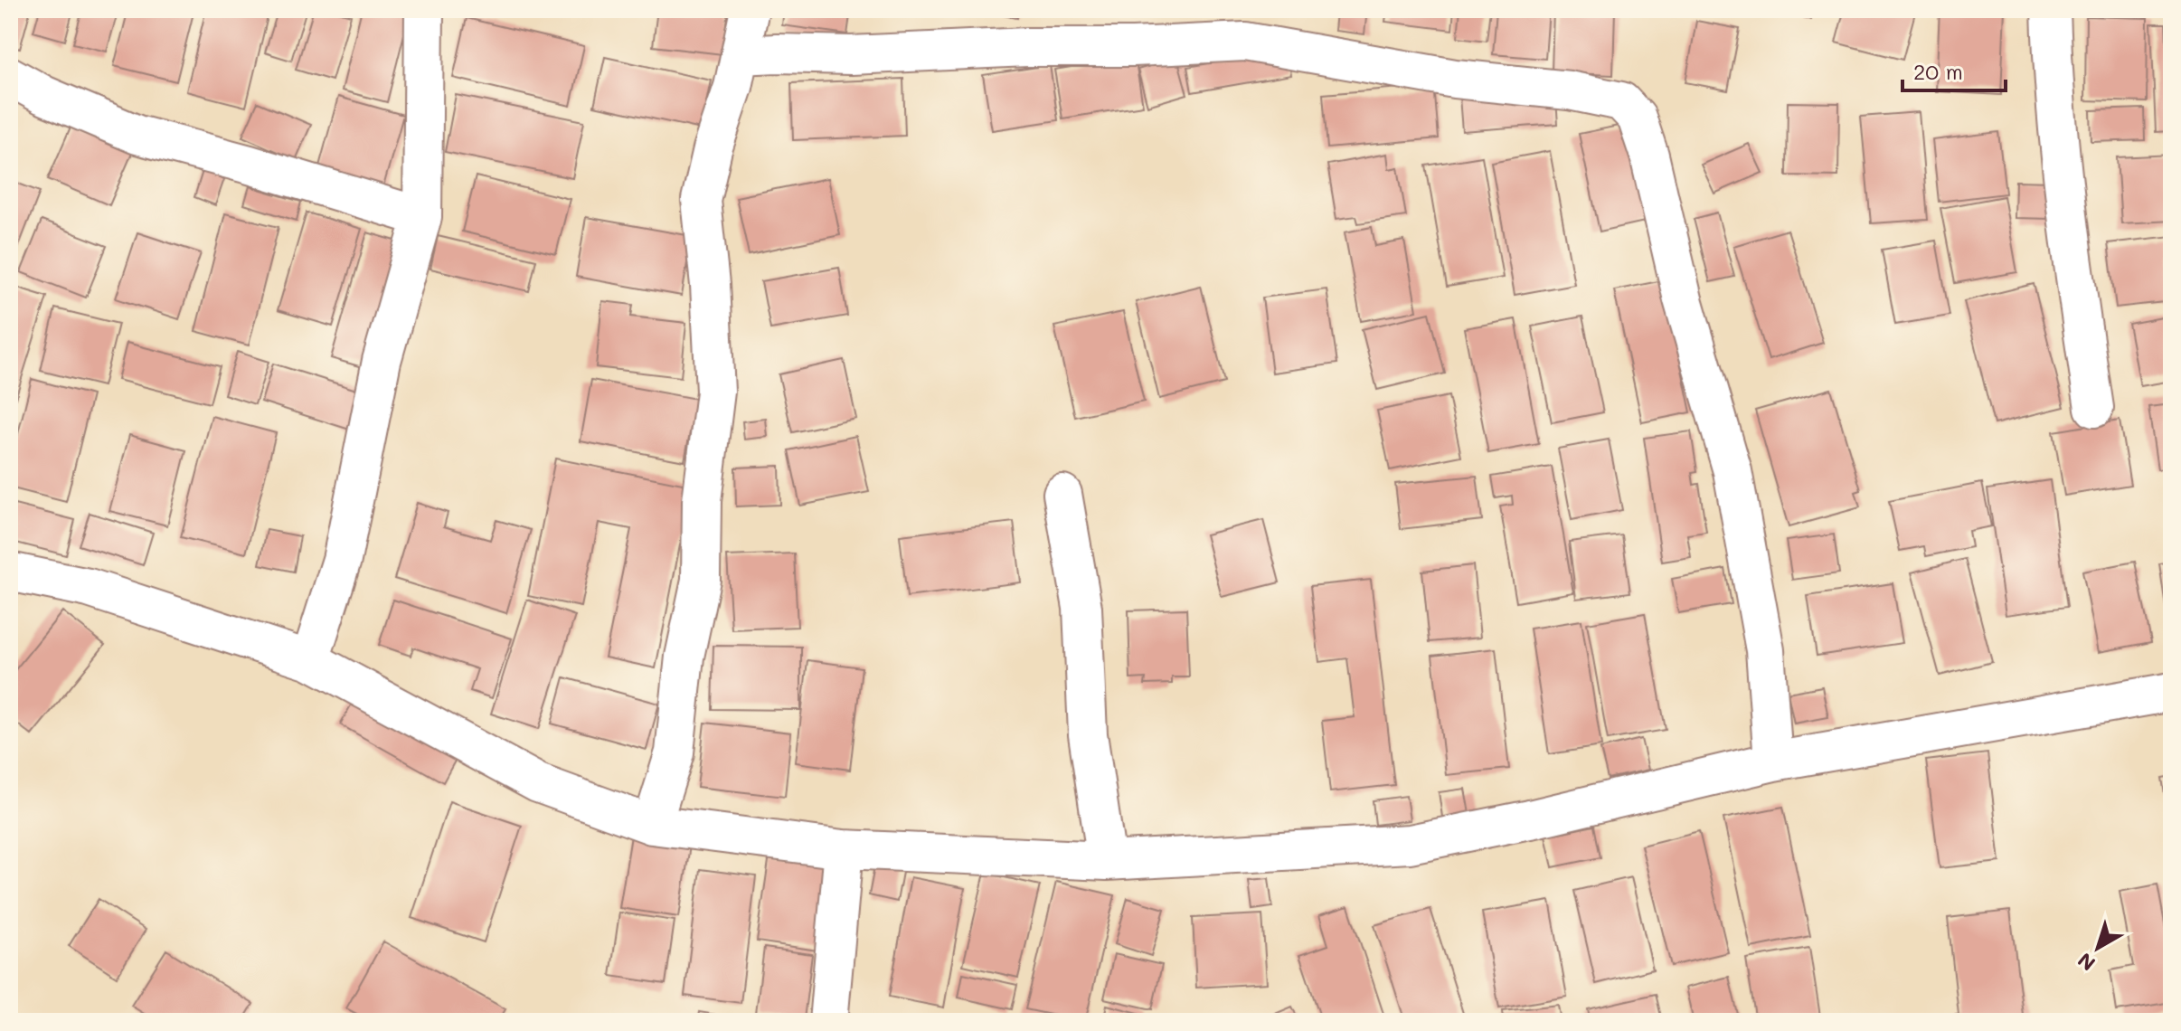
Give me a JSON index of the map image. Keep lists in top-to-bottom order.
{
  "scale_bar": "20 m",
  "north": "bottom left"
}
